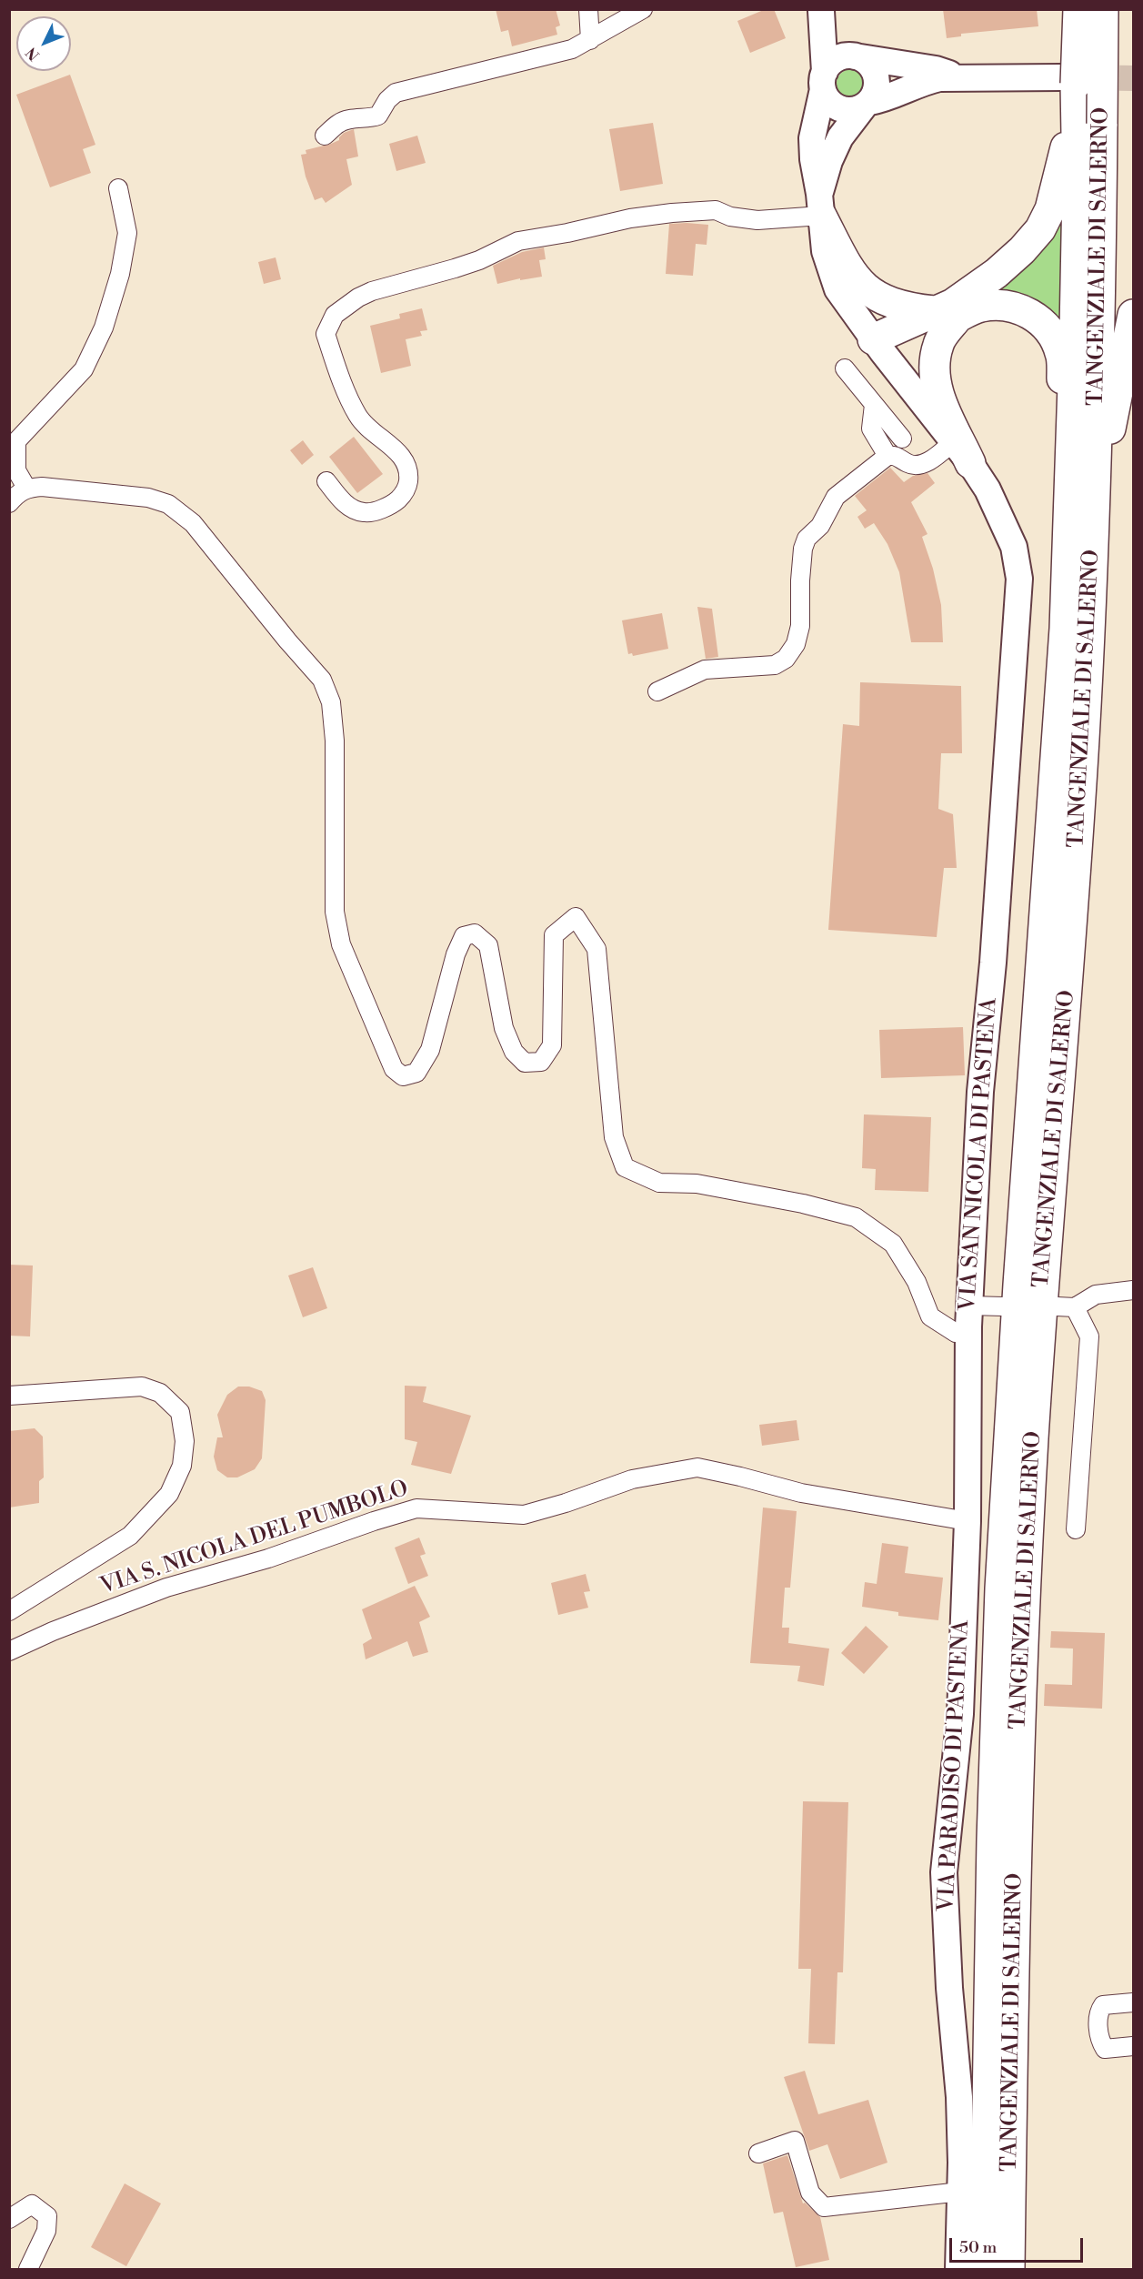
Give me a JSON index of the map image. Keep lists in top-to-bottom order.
{
  "streets": {
    "highway": ["TANGENZIALE DI SALERNO"],
    "street": ["VIA SAN NICOLA DI PASTENA", "VIA S. NICOLA DEL PUMBOLO", "VIA PARADISO DI PASTENA"]
  },
  "crossings": [
    ["VIA SAN NICOLA DI PASTENA", "VIA PARADISO DI PASTENA"],
    ["VIA S. NICOLA DEL PUMBOLO", "VIA PARADISO DI PASTENA"]
  ],
  "scale_bar": "50 m",
  "north": "bottom left"
}
